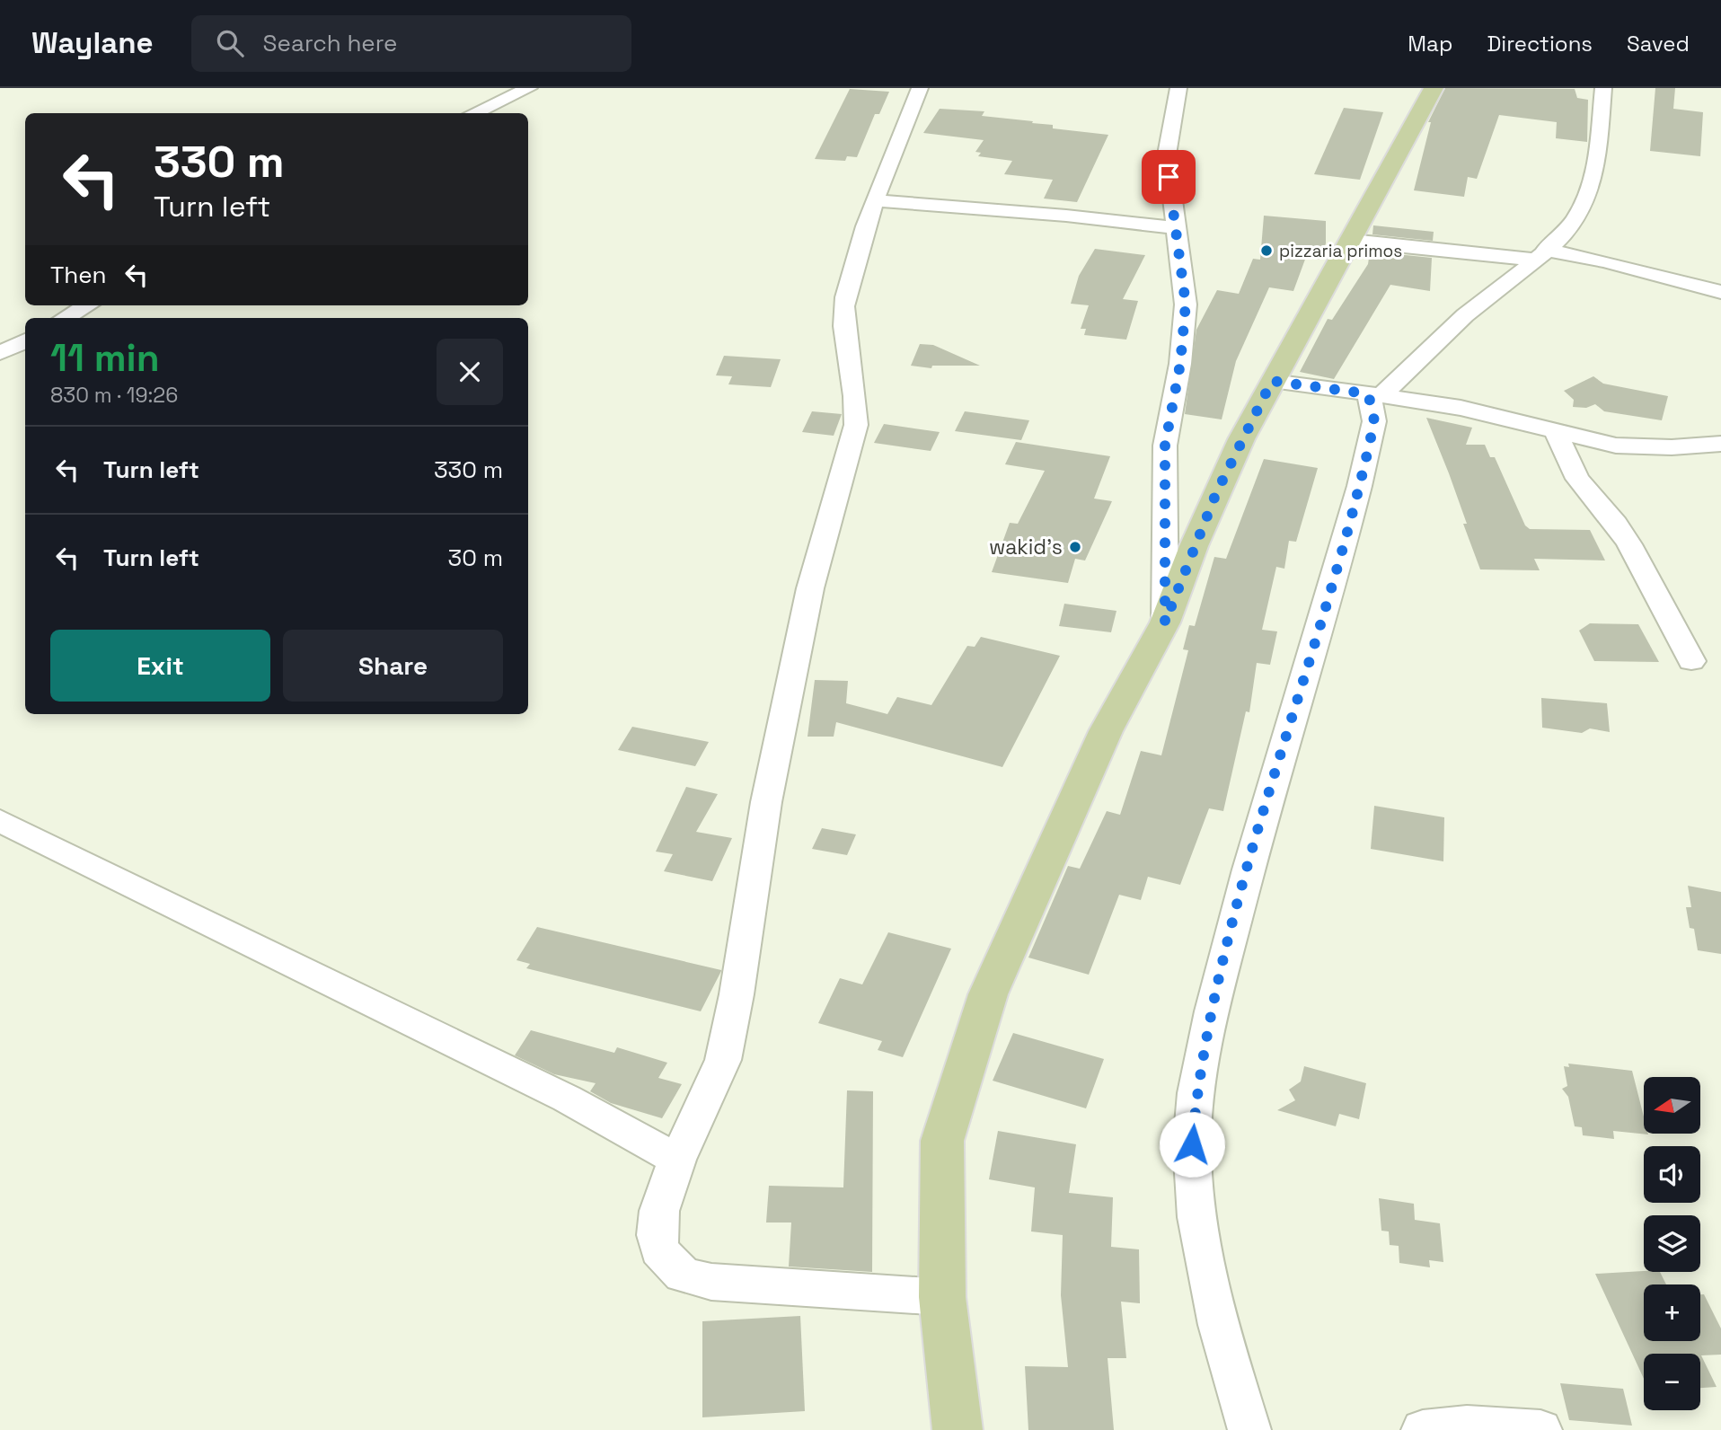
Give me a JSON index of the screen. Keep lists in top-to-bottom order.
{
  "places": ["pizzaria primos", "wakid's"],
  "north": "left",
  "page": {
    "header": "Waylane",
    "search": "Search here",
    "nav": ["Map", "Directions", "Saved"],
    "turn": ["330 m", "Turn left"],
    "then": "Then",
    "heading": ["11 min", "830 m · 19:26"],
    "list": [
      {
        "name": "Turn left",
        "value": "330 m"
      },
      {
        "name": "Turn left",
        "value": "30 m"
      }
    ],
    "buttons": ["Exit", "Share"],
    "map_buttons": ["+", "−"]
  }
}
